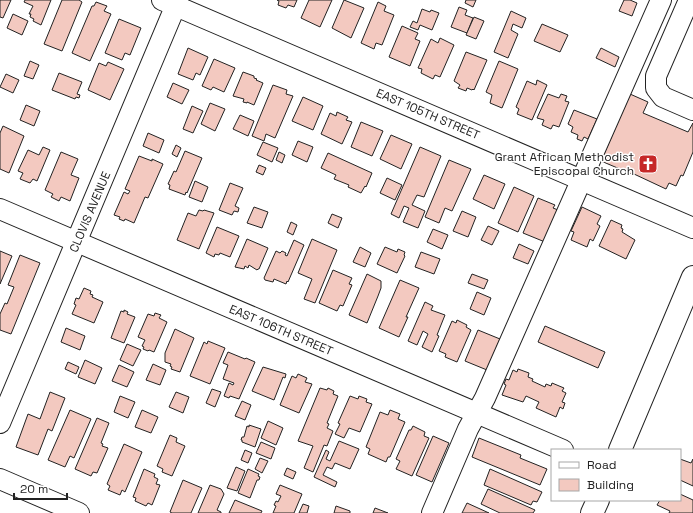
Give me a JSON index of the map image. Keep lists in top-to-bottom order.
{
  "streets": {
    "street": ["EAST 105TH STREET", "CLOVIS AVENUE", "EAST 106TH STREET"]
  },
  "crossings": [
    ["EAST 105TH STREET", "CLOVIS AVENUE"],
    ["CLOVIS AVENUE", "EAST 106TH STREET"]
  ],
  "places": {
    "church": ["Grant African Methodist Episcopal Church"]
  },
  "legend": ["Road", "Building"],
  "scale_bar": "20 m"
}
